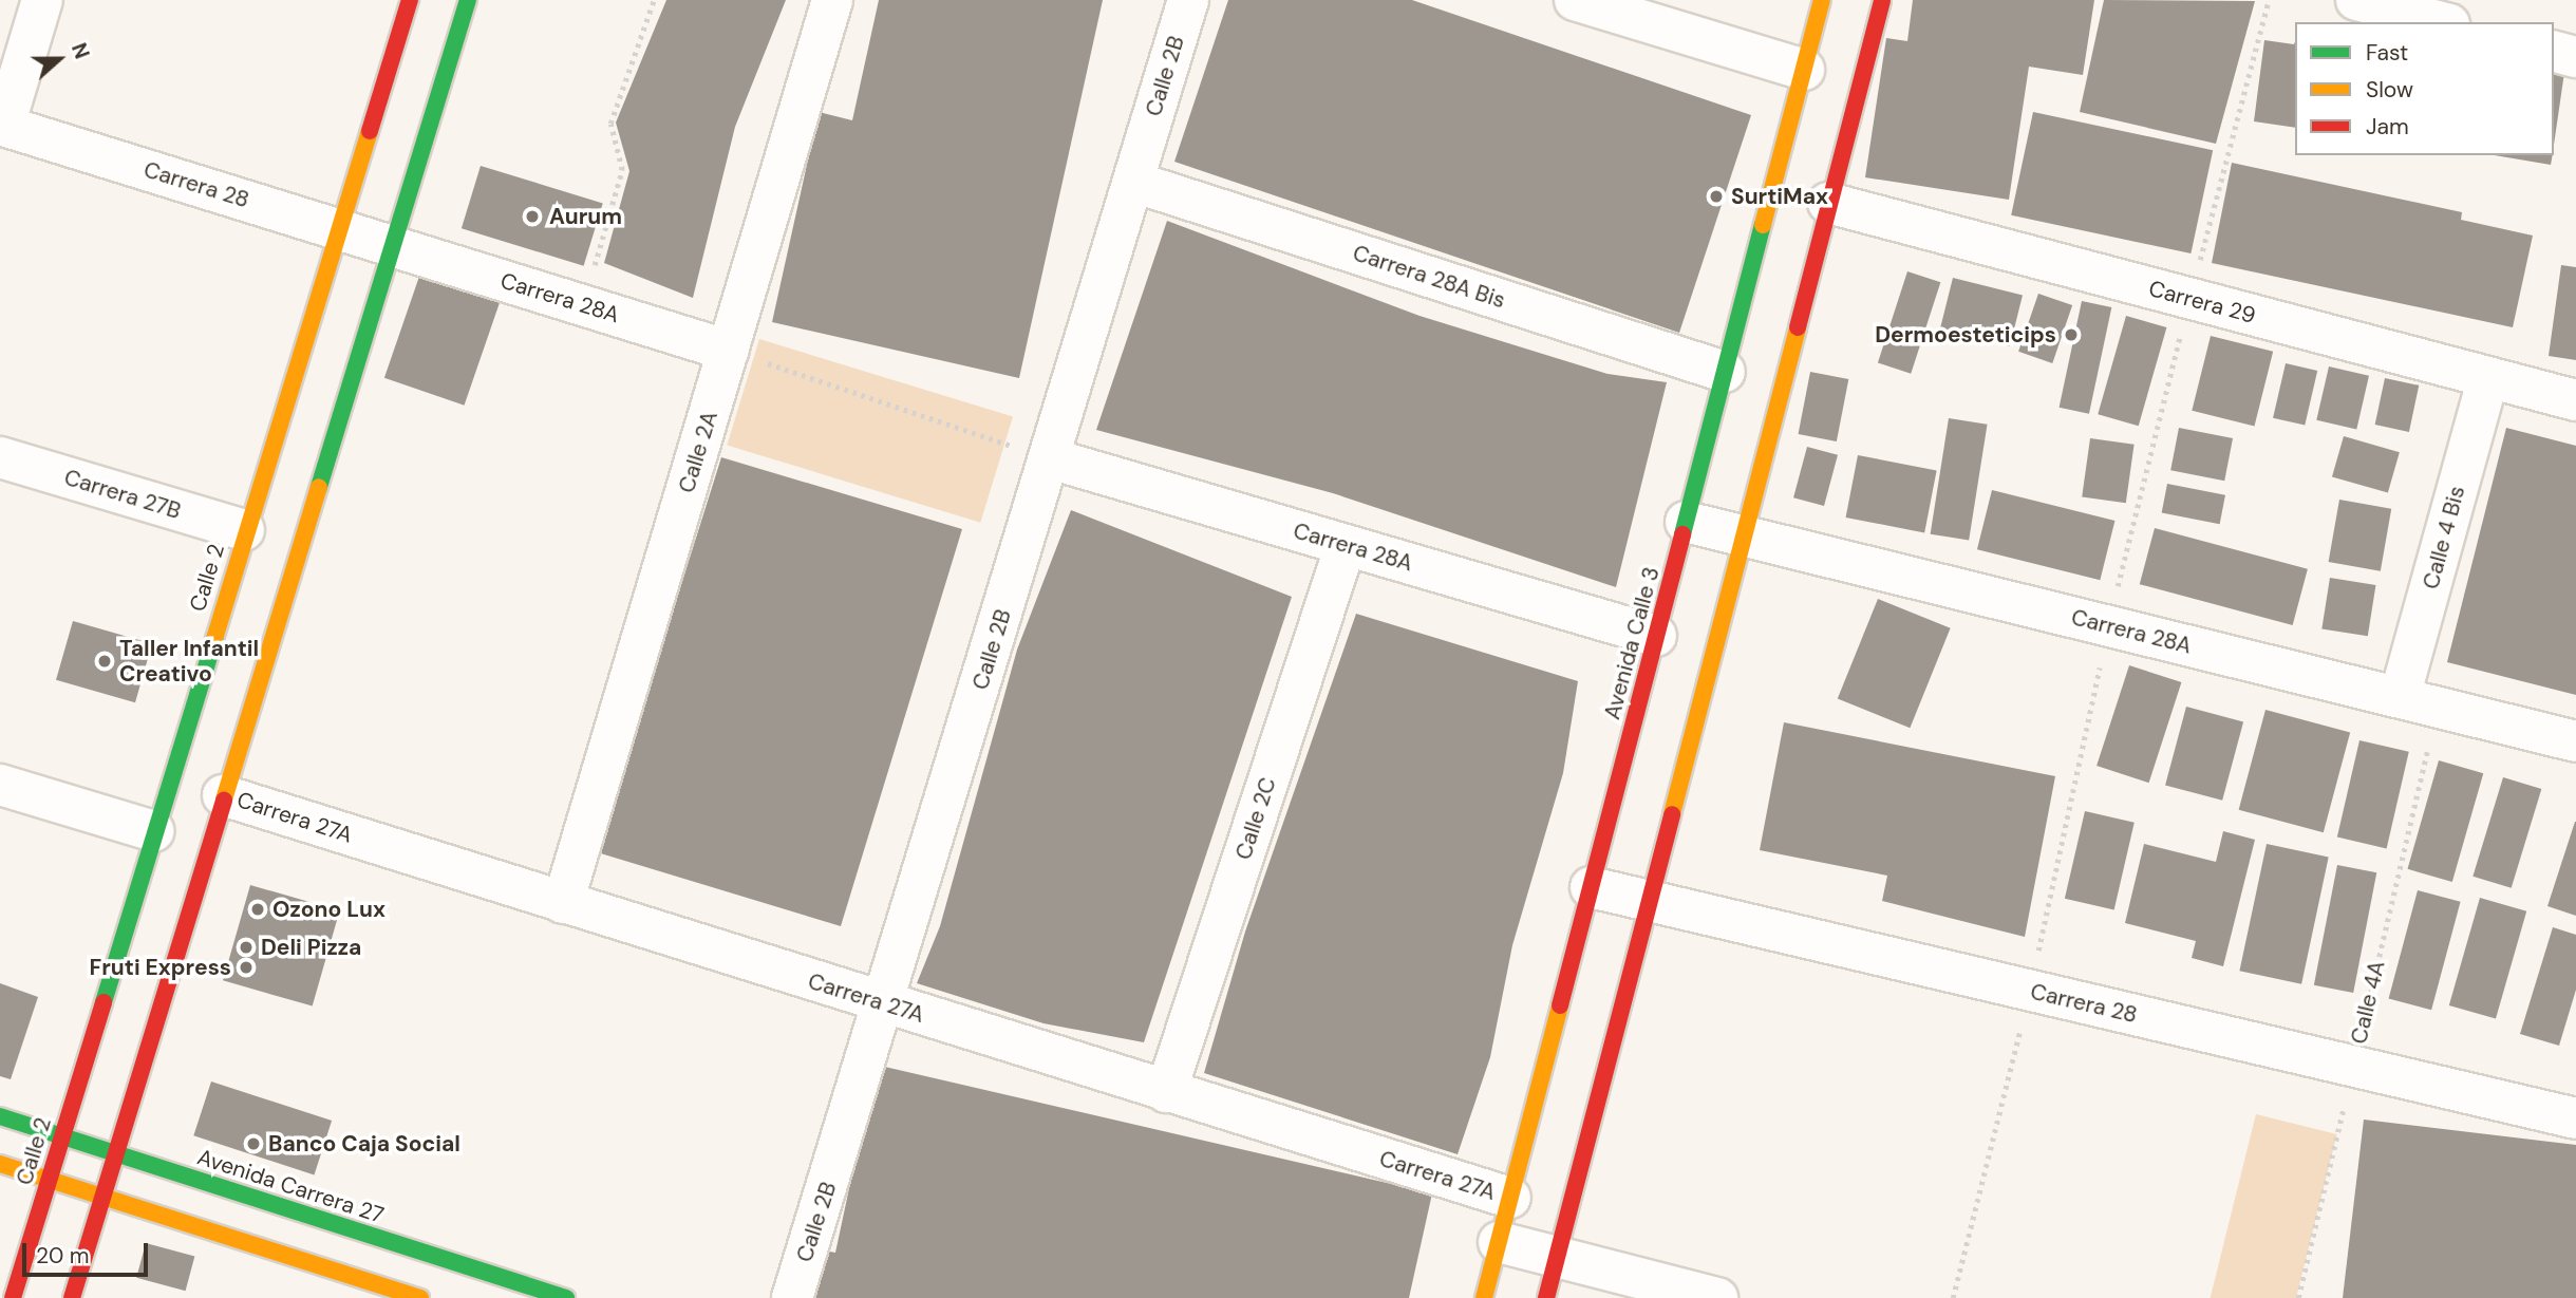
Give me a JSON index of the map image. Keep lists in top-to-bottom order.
{
  "streets": {
    "street": [
      "Calle 2B",
      "Carrera 28",
      "Carrera 28A Bis",
      "Carrera 28A",
      "Carrera 29",
      "Calle 2A",
      "Carrera 27B",
      "Calle 4 Bis",
      "Calle 2",
      "Avenida Calle 3",
      "Carrera 27A",
      "Calle 2C",
      "Avenida Carrera 27"
    ],
    "path": ["Calle 4A"]
  },
  "crossings": [
    ["Calle 2B", "Carrera 28A Bis"],
    ["Calle 2B", "Carrera 28A"],
    ["Calle 2B", "Carrera 27A"],
    ["Carrera 28", "Carrera 28A"],
    ["Carrera 28", "Calle 2"],
    ["Carrera 28", "Avenida Calle 3"],
    ["Carrera 28", "Calle 4A"],
    ["Carrera 28A Bis", "Avenida Calle 3"],
    ["Carrera 28A", "Calle 2A"],
    ["Carrera 28A", "Calle 4 Bis"],
    ["Carrera 28A", "Avenida Calle 3"],
    ["Carrera 28A", "Calle 2C"],
    ["Carrera 28A", "Calle 4A"],
    ["Carrera 29", "Calle 4 Bis"],
    ["Calle 2A", "Carrera 27A"],
    ["Carrera 27B", "Calle 2"],
    ["Calle 4 Bis", "Calle 4A"],
    ["Calle 2", "Avenida Carrera 27"],
    ["Avenida Calle 3", "Carrera 27A"],
    ["Carrera 27A", "Calle 2C"]
  ],
  "places": [
    "SurtiMax",
    "Aurum",
    "Dermoesteticips",
    "Taller Infantil Creativo",
    "Ozono Lux",
    "Deli Pizza",
    "Fruti Express",
    "Banco Caja Social"
  ],
  "legend": ["Fast", "Slow", "Jam"],
  "scale_bar": "20 m",
  "north": "right"
}
